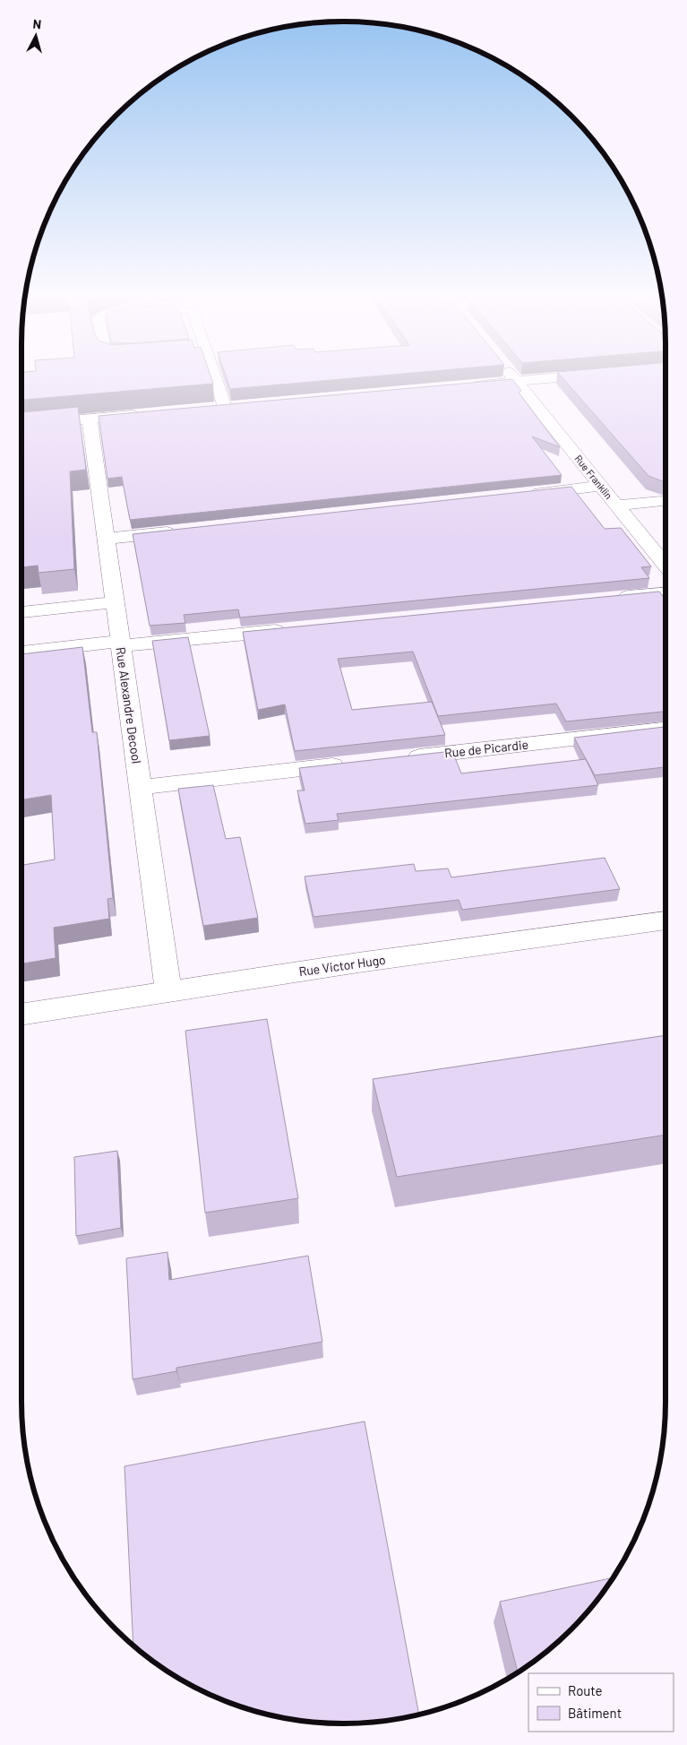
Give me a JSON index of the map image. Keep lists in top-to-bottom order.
{
  "streets": {
    "street": [
      "Rue Franklin",
      "Rue Alexandre Decool",
      "Rue de Picardie",
      "Rue Victor Hugo"
    ]
  },
  "crossings": [
    ["Rue Alexandre Decool", "Rue Victor Hugo"]
  ],
  "legend": ["Route", "Bâtiment"],
  "north": "top"
}
